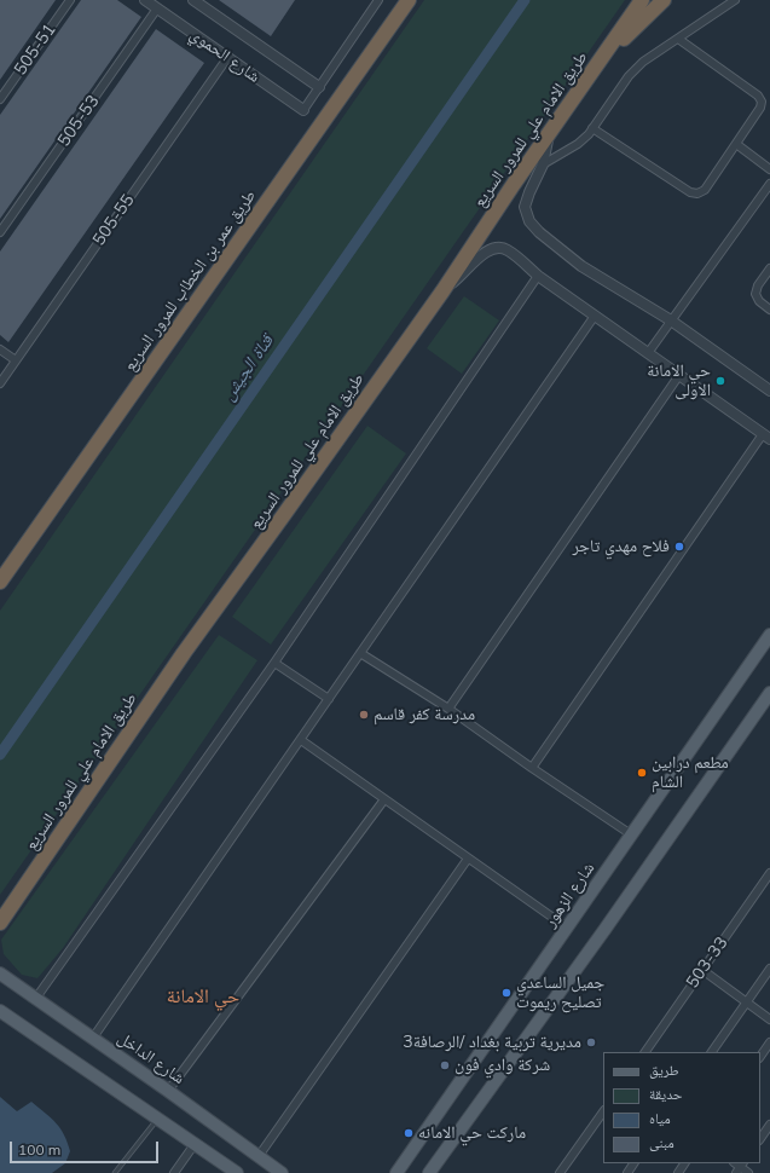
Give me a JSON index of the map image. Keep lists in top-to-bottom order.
{
  "streets": {
    "highway": ["طريق الامام علي للمرور السريع", "طريق عمر بن الخطاب للمرور السريع"],
    "main road": ["شارع الزهور", "شارع الداخل"],
    "street": [
      "505-51",
      "شارع الحموي",
      "505-53",
      "505-55",
      "503-33"
    ]
  },
  "crossings": [
    ["شارع الحموي", "505-53"],
    ["شارع الحموي", "505-55"]
  ],
  "districts": ["حي الامانة"],
  "water": ["قناة الجيش"],
  "places": [
    "حي الامانة الاولى",
    "فلاح مهدي تاجر",
    "مدرسة كفر قاسم",
    "مطعم درابين الشام",
    "جميل الساعدي تصليح ريموت",
    "مديرية تربية بغداد /الرصافة3",
    "شركة وادي فون",
    "ماركت حي الامانه"
  ],
  "legend": [
    "طريق",
    "حديقة",
    "مياه",
    "مبنى"
  ],
  "scale_bar": "100 m"
}
